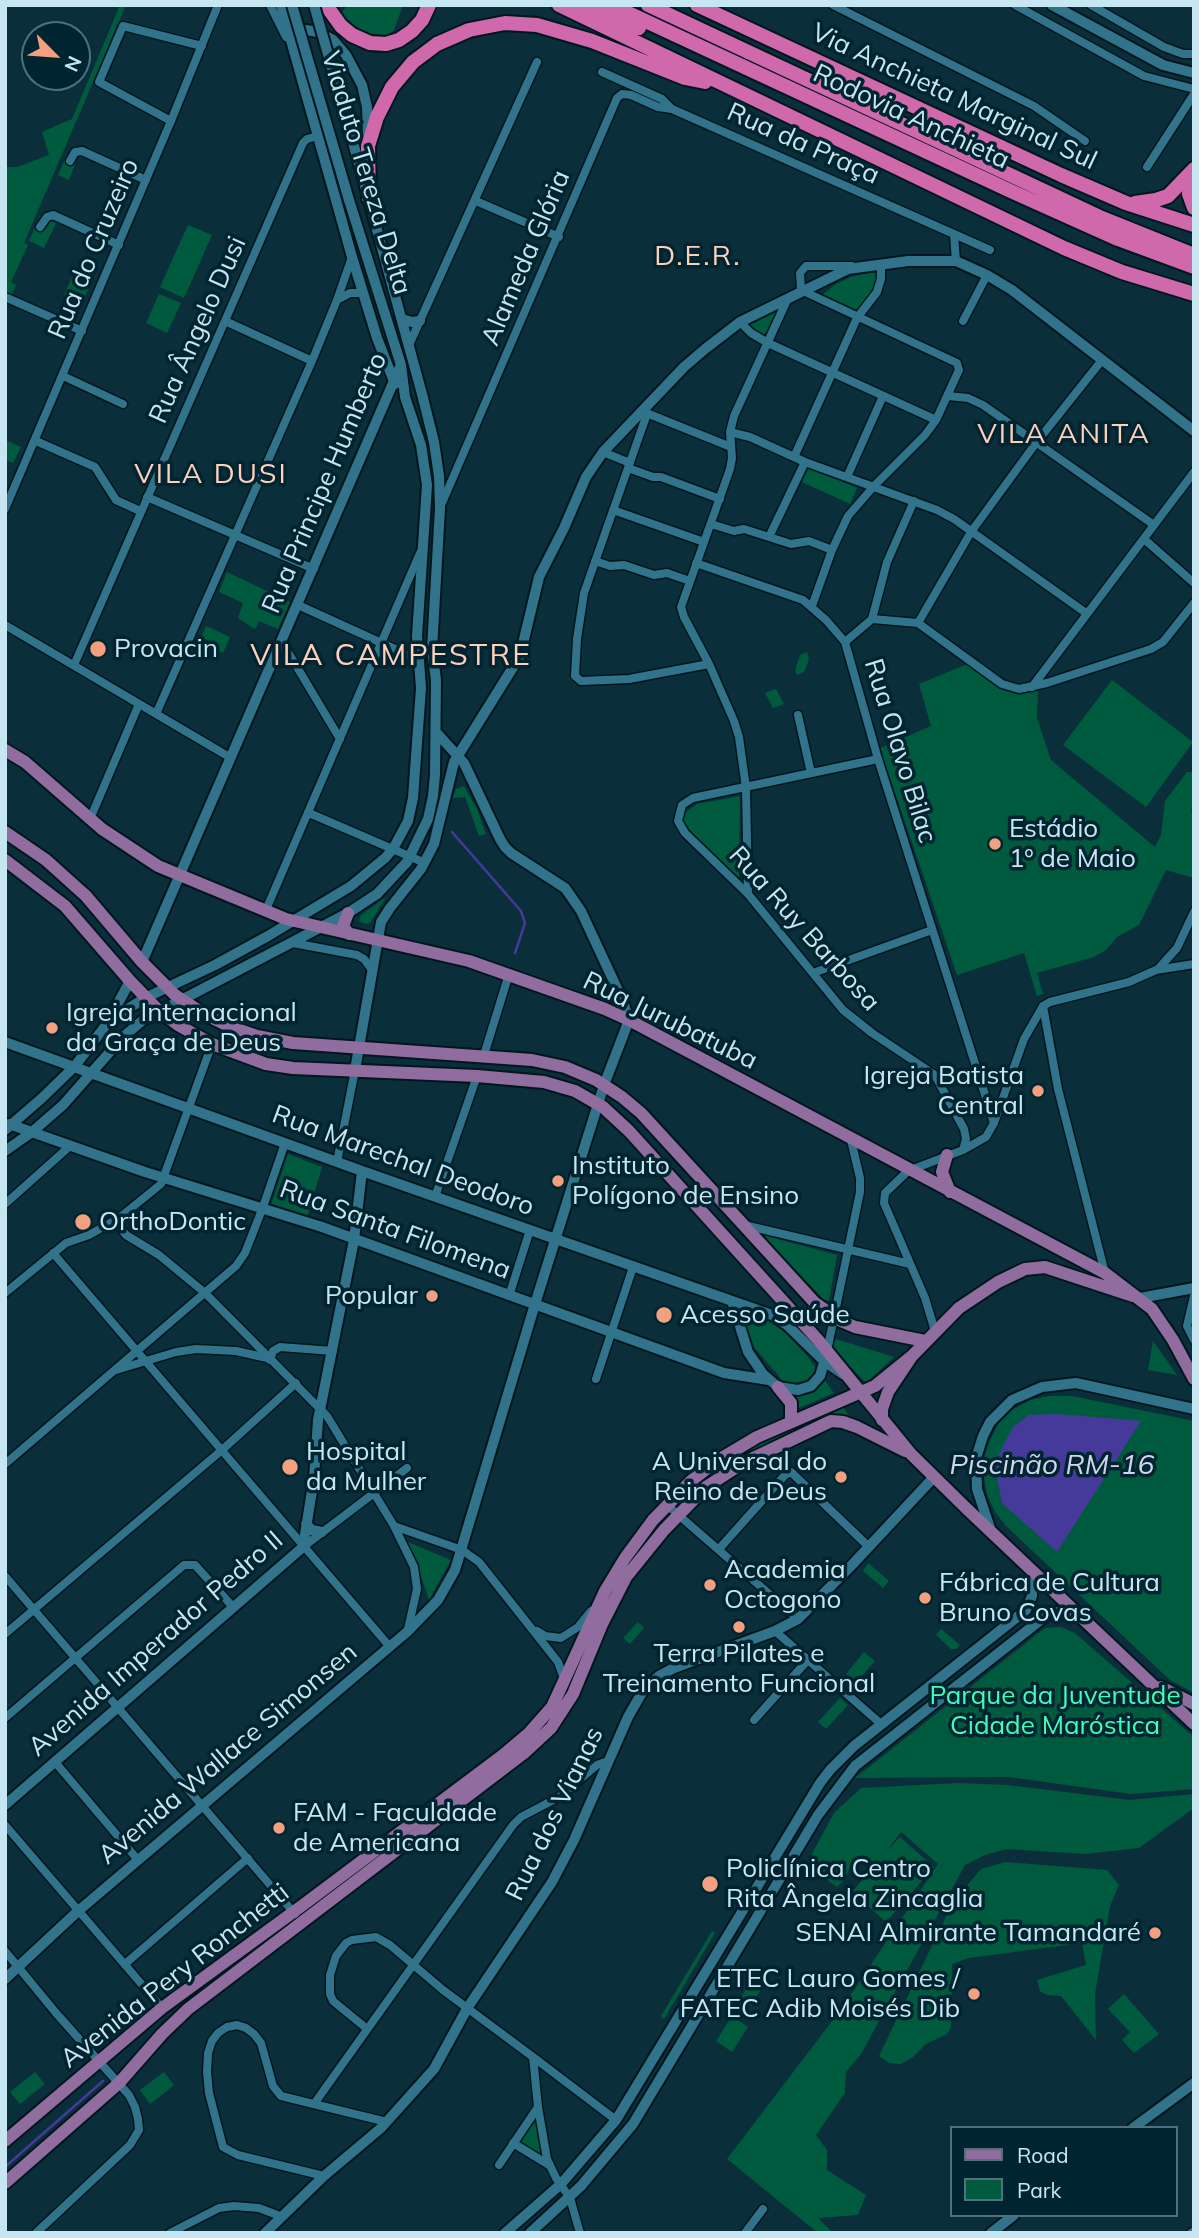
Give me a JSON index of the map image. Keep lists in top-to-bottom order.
{
  "streets": {
    "highway": ["Via Anchieta Marginal Sul", "Rodovia Anchieta"],
    "main road": ["Rua Jurubatuba", "Rua Marechal Deodoro", "Avenida Pery Ronchetti"],
    "street": [
      "Rua da Praça",
      "Viaduto Tereza Delta",
      "Rua do Cruzeiro",
      "Alameda Glória",
      "Rua Ângelo Dusi",
      "Rua Principe Humberto",
      "Rua Olavo Bilac",
      "Rua Ruy Barbosa",
      "Rua Santa Filomena",
      "Avenida Imperador Pedro II",
      "Avenida Wallace Simonsen",
      "Rua dos Vianas"
    ]
  },
  "crossings": [
    ["Rua da Praça", "Alameda Glória"],
    ["Viaduto Tereza Delta", "Rua Principe Humberto"],
    ["Rua Principe Humberto", "Rua Jurubatuba"],
    ["Rua Jurubatuba", "Avenida Wallace Simonsen"],
    ["Rua Marechal Deodoro", "Rua Santa Filomena"],
    ["Rua Marechal Deodoro", "Avenida Imperador Pedro II"],
    ["Rua Marechal Deodoro", "Avenida Wallace Simonsen"],
    ["Rua Marechal Deodoro", "Rua dos Vianas"],
    ["Rua Marechal Deodoro", "Avenida Pery Ronchetti"],
    ["Rua Santa Filomena", "Avenida Imperador Pedro II"],
    ["Rua Santa Filomena", "Avenida Wallace Simonsen"]
  ],
  "districts": [
    "D.E.R.",
    "VILA ANITA",
    "VILA DUSI",
    "VILA CAMPESTRE"
  ],
  "water": ["Piscinão RM-16"],
  "parks": ["Parque da Juventude Cidade Maróstica"],
  "places": [
    "Provacin",
    "Estádio 1º de Maio",
    "Igreja Internacional da Graça de Deus",
    "Igreja Batista Central",
    "Instituto Polígono de Ensino",
    "OrthoDontic",
    "Popular",
    "Acesso Saúde",
    "Hospital da Mulher",
    "A Universal do Reino de Deus",
    "Academia Octogono",
    "Fábrica de Cultura Bruno Covas",
    "Terra Pilates e Treinamento Funcional",
    "FAM - Faculdade de Americana",
    "Policlínica Centro Rita Ângela Zincaglia",
    "SENAI Almirante Tamandaré",
    "ETEC Lauro Gomes / FATEC Adib Moisés Dib"
  ],
  "legend": ["Road", "Park"],
  "north": "bottom right"
}
